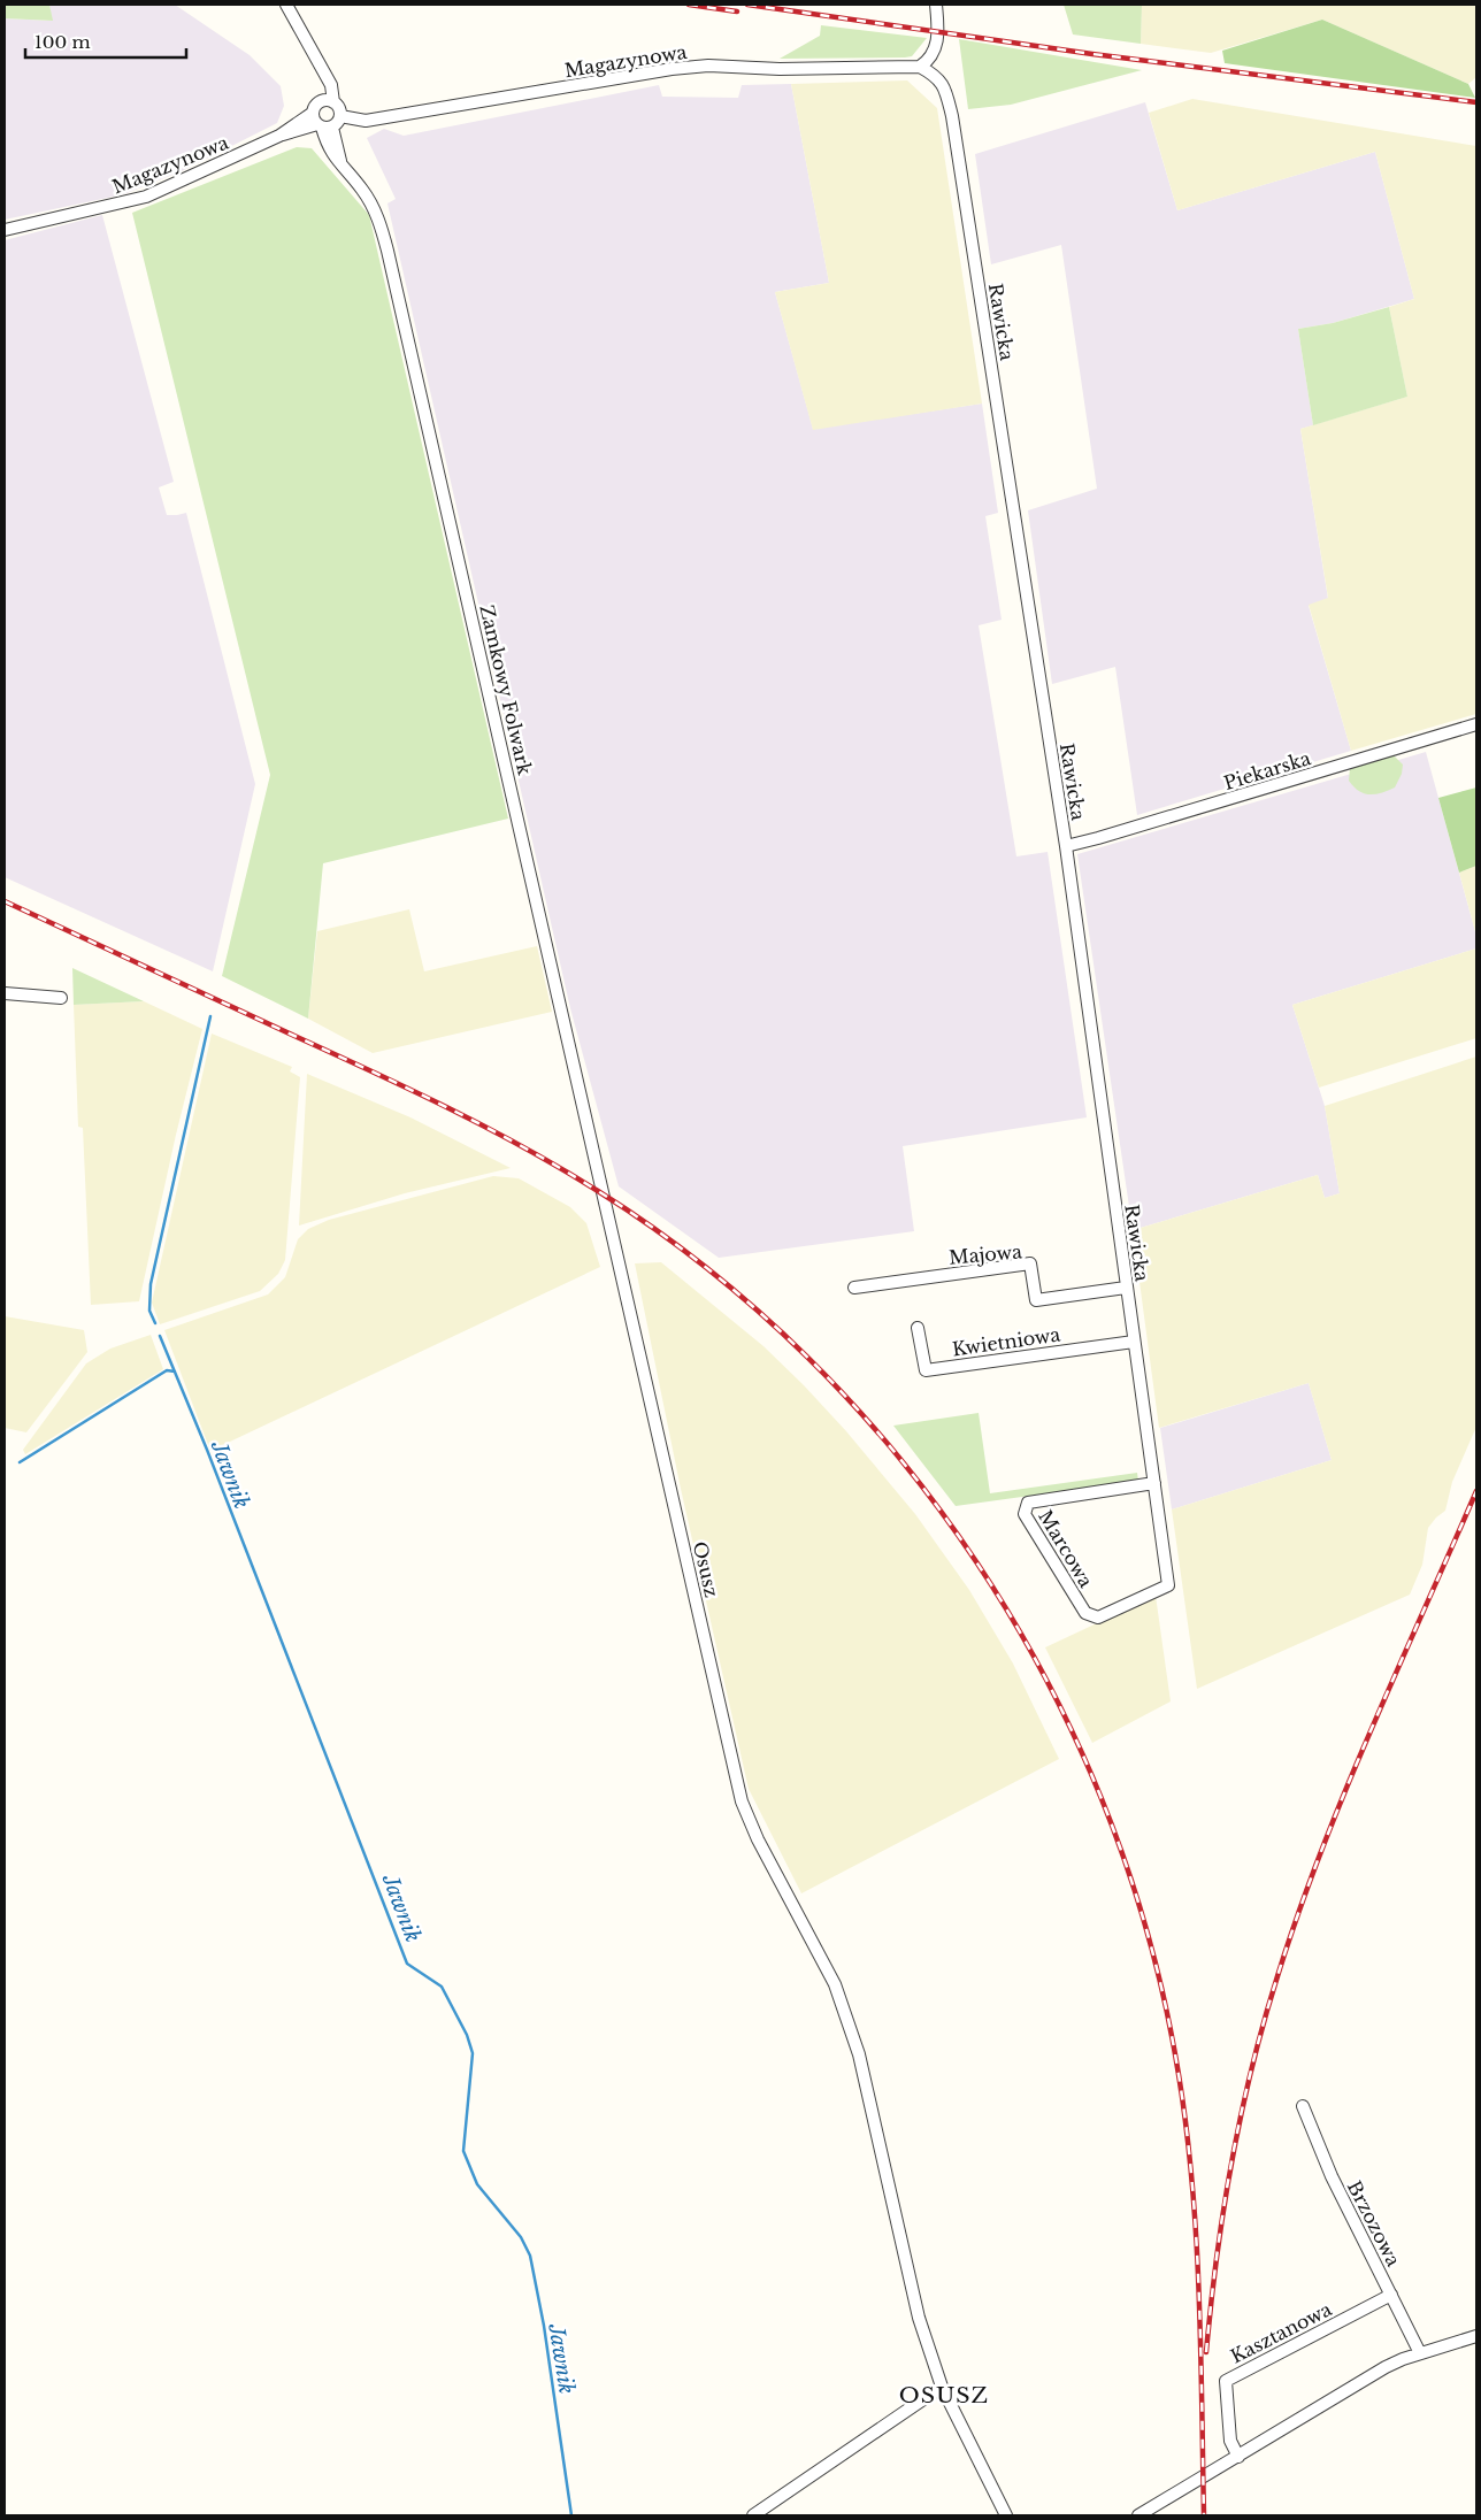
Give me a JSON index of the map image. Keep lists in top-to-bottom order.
{
  "streets": {
    "street": [
      "Magazynowa",
      "Rawicka",
      "Zamkowy Folwark",
      "Piekarska",
      "Majowa",
      "Kwietniowa",
      "Marcowa",
      "Osusz",
      "Brzozowa",
      "Kasztanowa"
    ]
  },
  "crossings": [
    ["Magazynowa", "Rawicka"],
    ["Magazynowa", "Zamkowy Folwark"],
    ["Rawicka", "Piekarska"],
    ["Rawicka", "Majowa"],
    ["Rawicka", "Kwietniowa"],
    ["Rawicka", "Marcowa"],
    ["Zamkowy Folwark", "Osusz"],
    ["Brzozowa", "Kasztanowa"]
  ],
  "districts": ["OSUSZ"],
  "water": ["Jawnik"],
  "scale_bar": "100 m"
}
